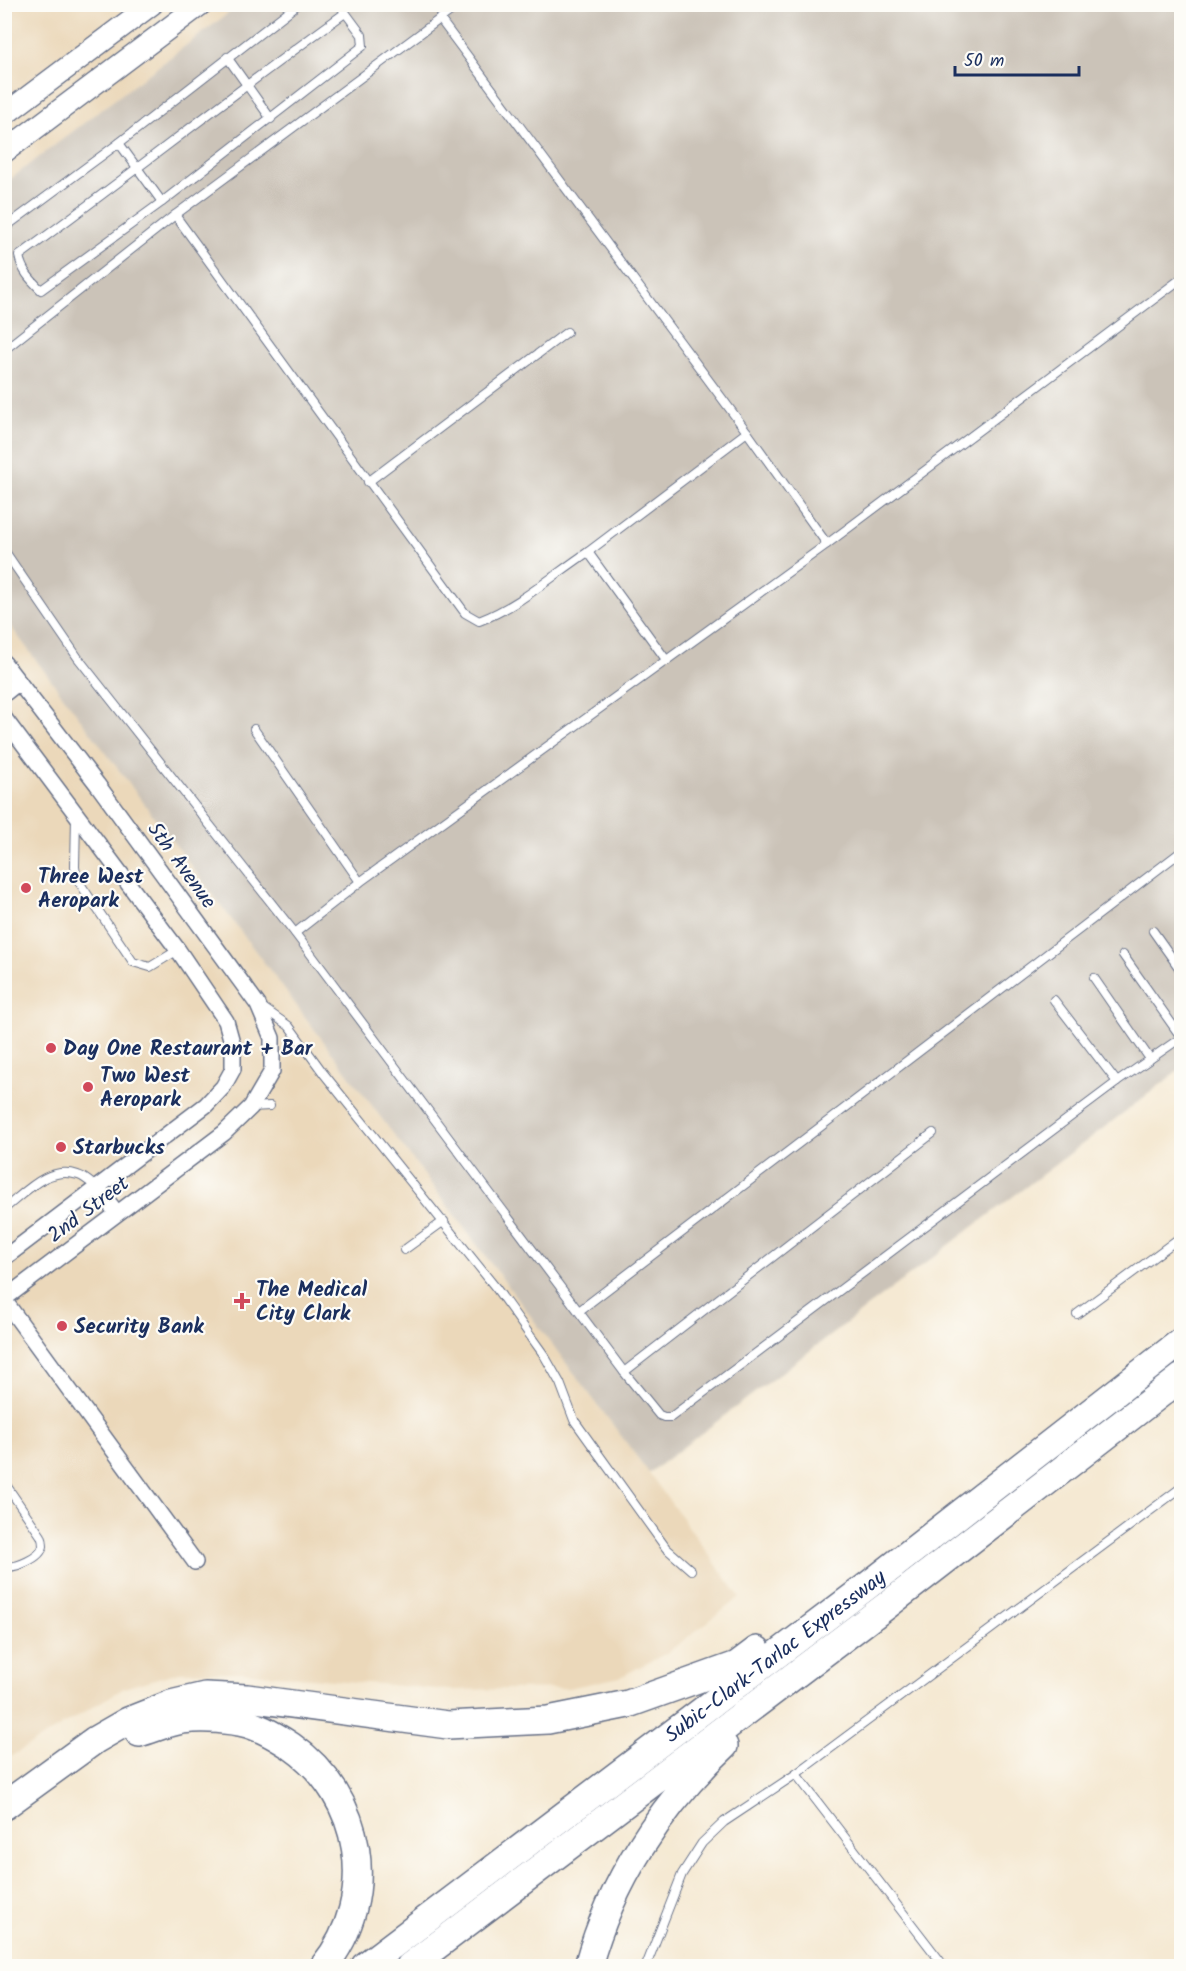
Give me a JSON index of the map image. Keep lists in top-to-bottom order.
{
  "streets": {
    "highway": ["Subic-Clark-Tarlac Expressway"],
    "street": ["5th Avenue", "2nd Street"]
  },
  "crossings": [
    ["5th Avenue", "2nd Street"]
  ],
  "places": {
    "other": [
      "Three West Aeropark",
      "Day One Restaurant + Bar",
      "Two West Aeropark",
      "Starbucks",
      "Security Bank"
    ],
    "health": ["The Medical City Clark"]
  },
  "scale_bar": "50 m"
}
